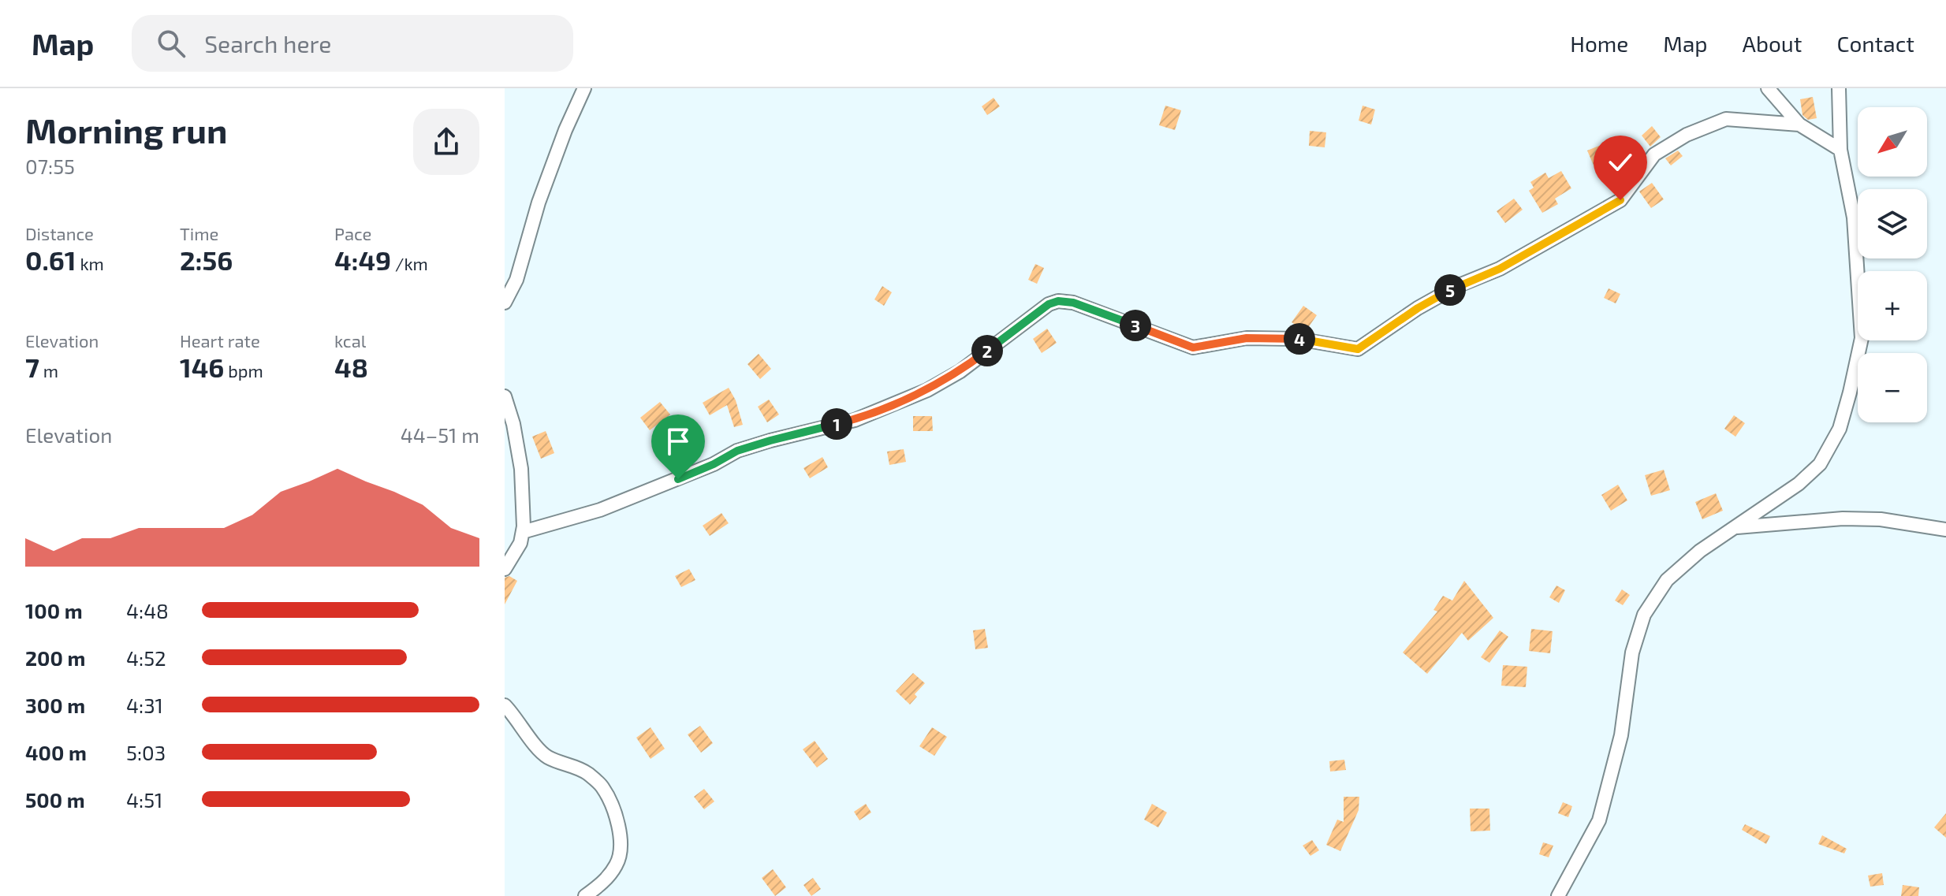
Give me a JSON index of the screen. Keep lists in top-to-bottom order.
{
  "north": "bottom left",
  "page": {
    "header": "Map",
    "search": "Search here",
    "nav": [
      "Home",
      "Map",
      "About",
      "Contact"
    ],
    "heading": ["Morning run", "07:55"],
    "map_buttons": ["+", "−"],
    "stats": [
      ["Distance", "0.61 km"],
      ["Time", "2:56"],
      ["Pace", "4:49 /km"],
      ["Elevation", "7 m"],
      ["Heart rate", "146 bpm"],
      ["kcal", "48"]
    ],
    "pins": [
      "5",
      "3",
      "4",
      "2",
      "1"
    ],
    "chart": ["Elevation", "44–51 m"],
    "list": [
      {
        "name": "100 m",
        "note": "4:48"
      },
      {
        "name": "200 m",
        "note": "4:52"
      },
      {
        "name": "300 m",
        "note": "4:31"
      },
      {
        "name": "400 m",
        "note": "5:03"
      },
      {
        "name": "500 m",
        "note": "4:51"
      }
    ]
  }
}
